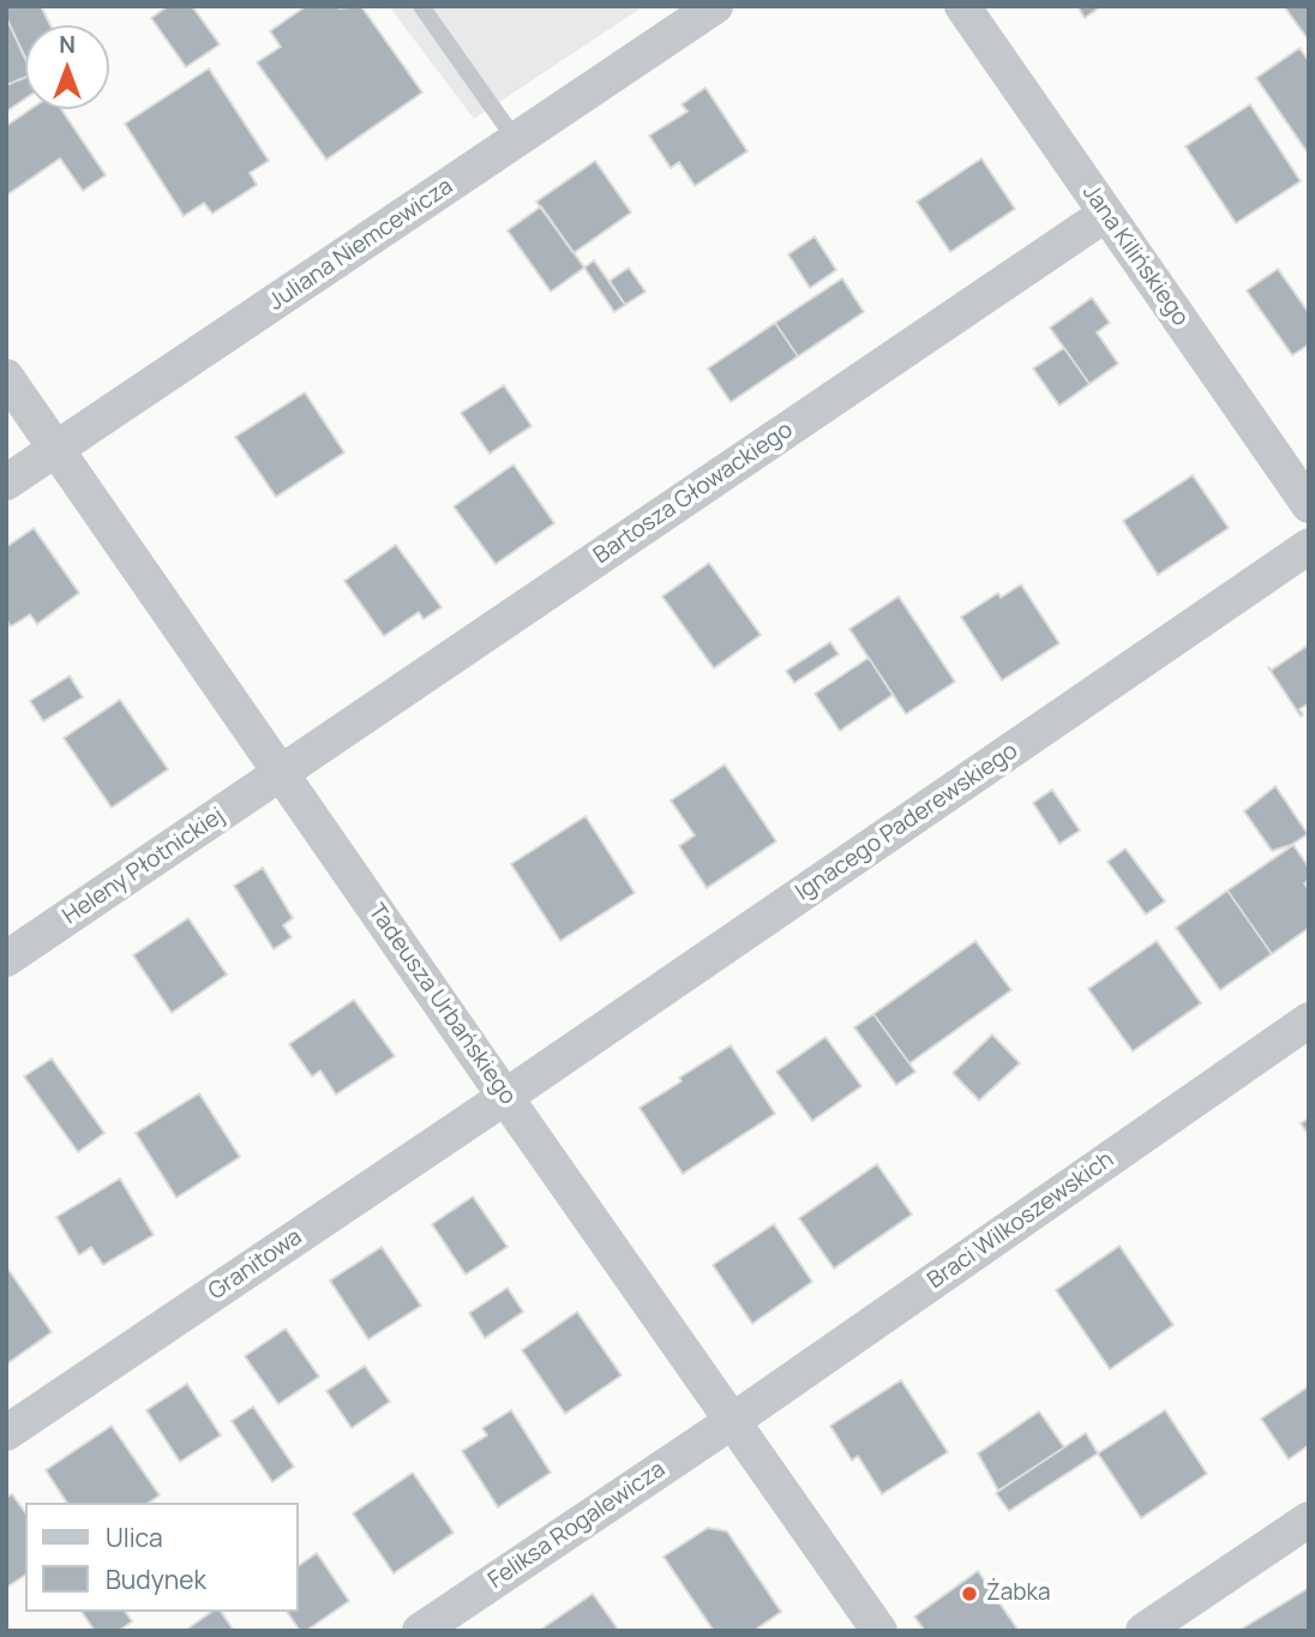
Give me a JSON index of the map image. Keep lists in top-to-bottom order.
{
  "streets": {
    "street": [
      "Juliana Niemcewicza",
      "Jana Kilińskiego",
      "Bartosza Głowackiego",
      "Ignacego Paderewskiego",
      "Heleny Płotnickiej",
      "Tadeusza Urbańskiego",
      "Braci Wilkoszewskich",
      "Granitowa",
      "Feliksa Rogalewicza"
    ]
  },
  "crossings": [
    ["Juliana Niemcewicza", "Tadeusza Urbańskiego"],
    ["Jana Kilińskiego", "Bartosza Głowackiego"],
    ["Bartosza Głowackiego", "Heleny Płotnickiej"],
    ["Bartosza Głowackiego", "Tadeusza Urbańskiego"],
    ["Ignacego Paderewskiego", "Tadeusza Urbańskiego"],
    ["Ignacego Paderewskiego", "Granitowa"],
    ["Heleny Płotnickiej", "Tadeusza Urbańskiego"],
    ["Tadeusza Urbańskiego", "Braci Wilkoszewskich"],
    ["Tadeusza Urbańskiego", "Granitowa"],
    ["Tadeusza Urbańskiego", "Feliksa Rogalewicza"],
    ["Braci Wilkoszewskich", "Feliksa Rogalewicza"]
  ],
  "places": ["Żabka"],
  "legend": ["Ulica", "Budynek"],
  "north": "top"
}
